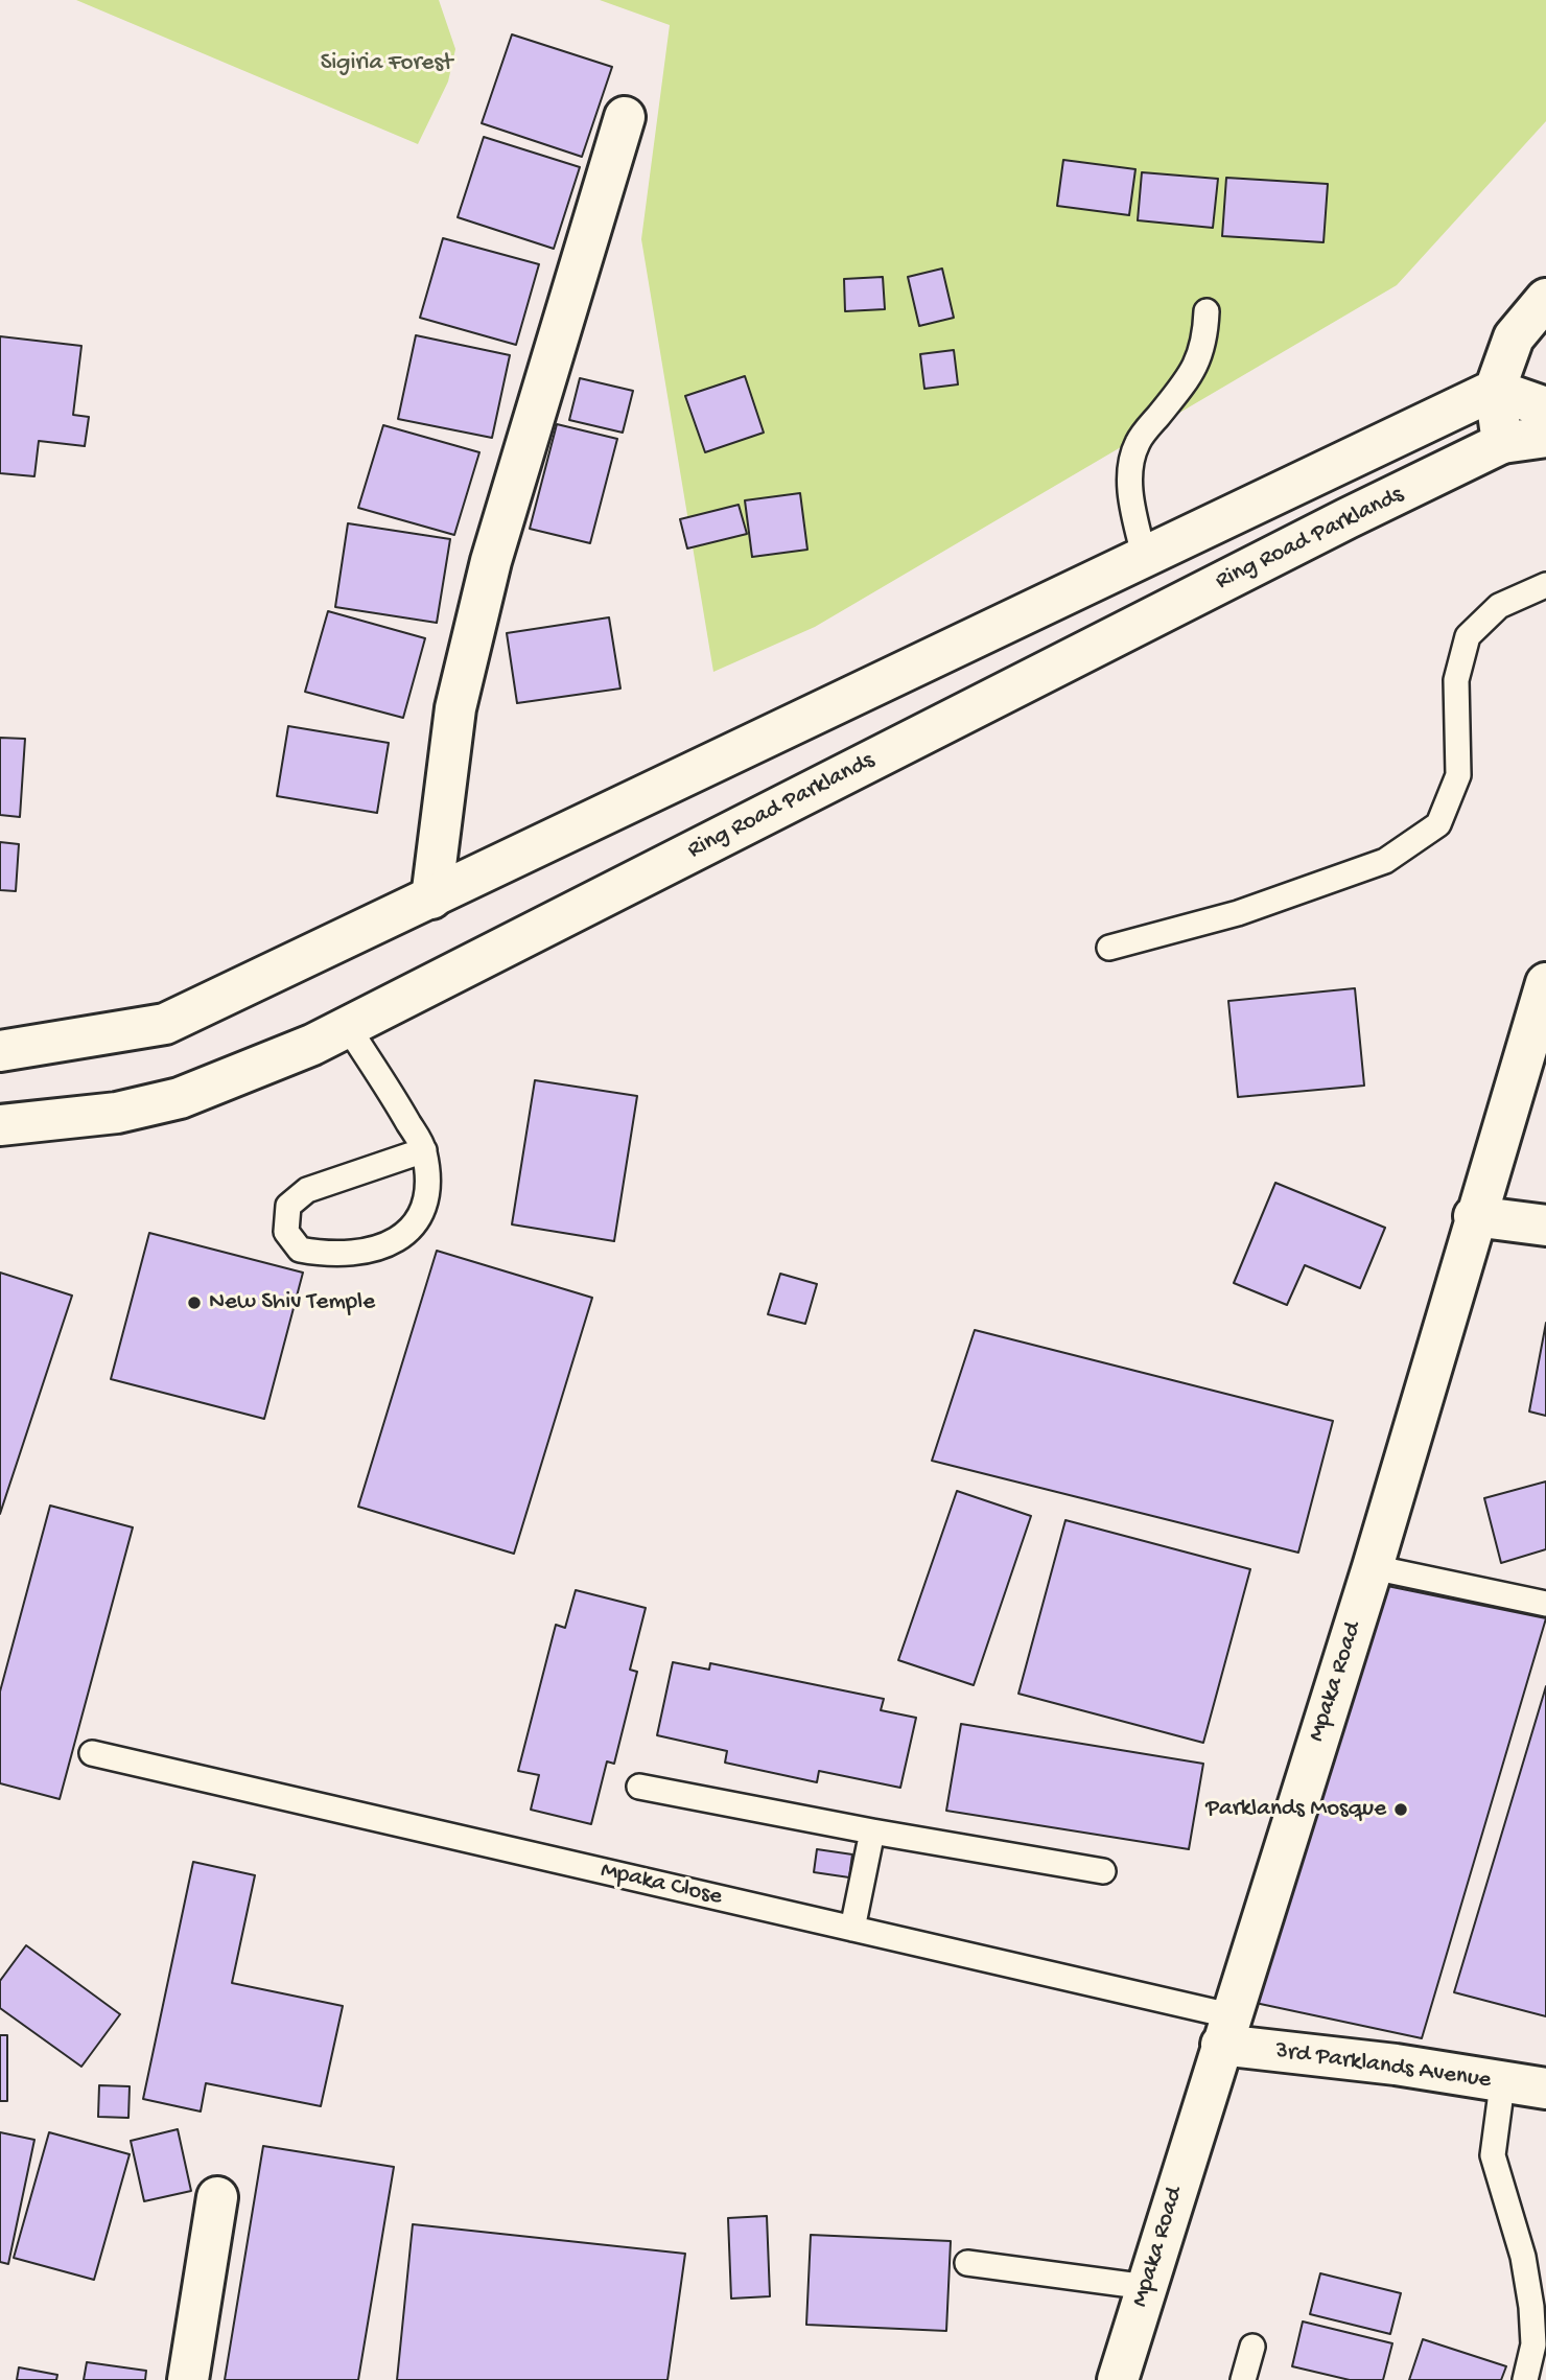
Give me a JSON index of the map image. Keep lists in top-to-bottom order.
{
  "streets": {
    "street": ["Ring Road Parklands", "Mpaka Road", "3rd Parklands Avenue"],
    "lane": ["Mpaka Close"]
  },
  "crossings": [
    ["Mpaka Road", "Mpaka Close"],
    ["Mpaka Road", "3rd Parklands Avenue"],
    ["Mpaka Close", "3rd Parklands Avenue"]
  ],
  "parks": ["Sigiria Forest"],
  "places": ["New Shiv Temple", "Parklands Mosque"]
}
